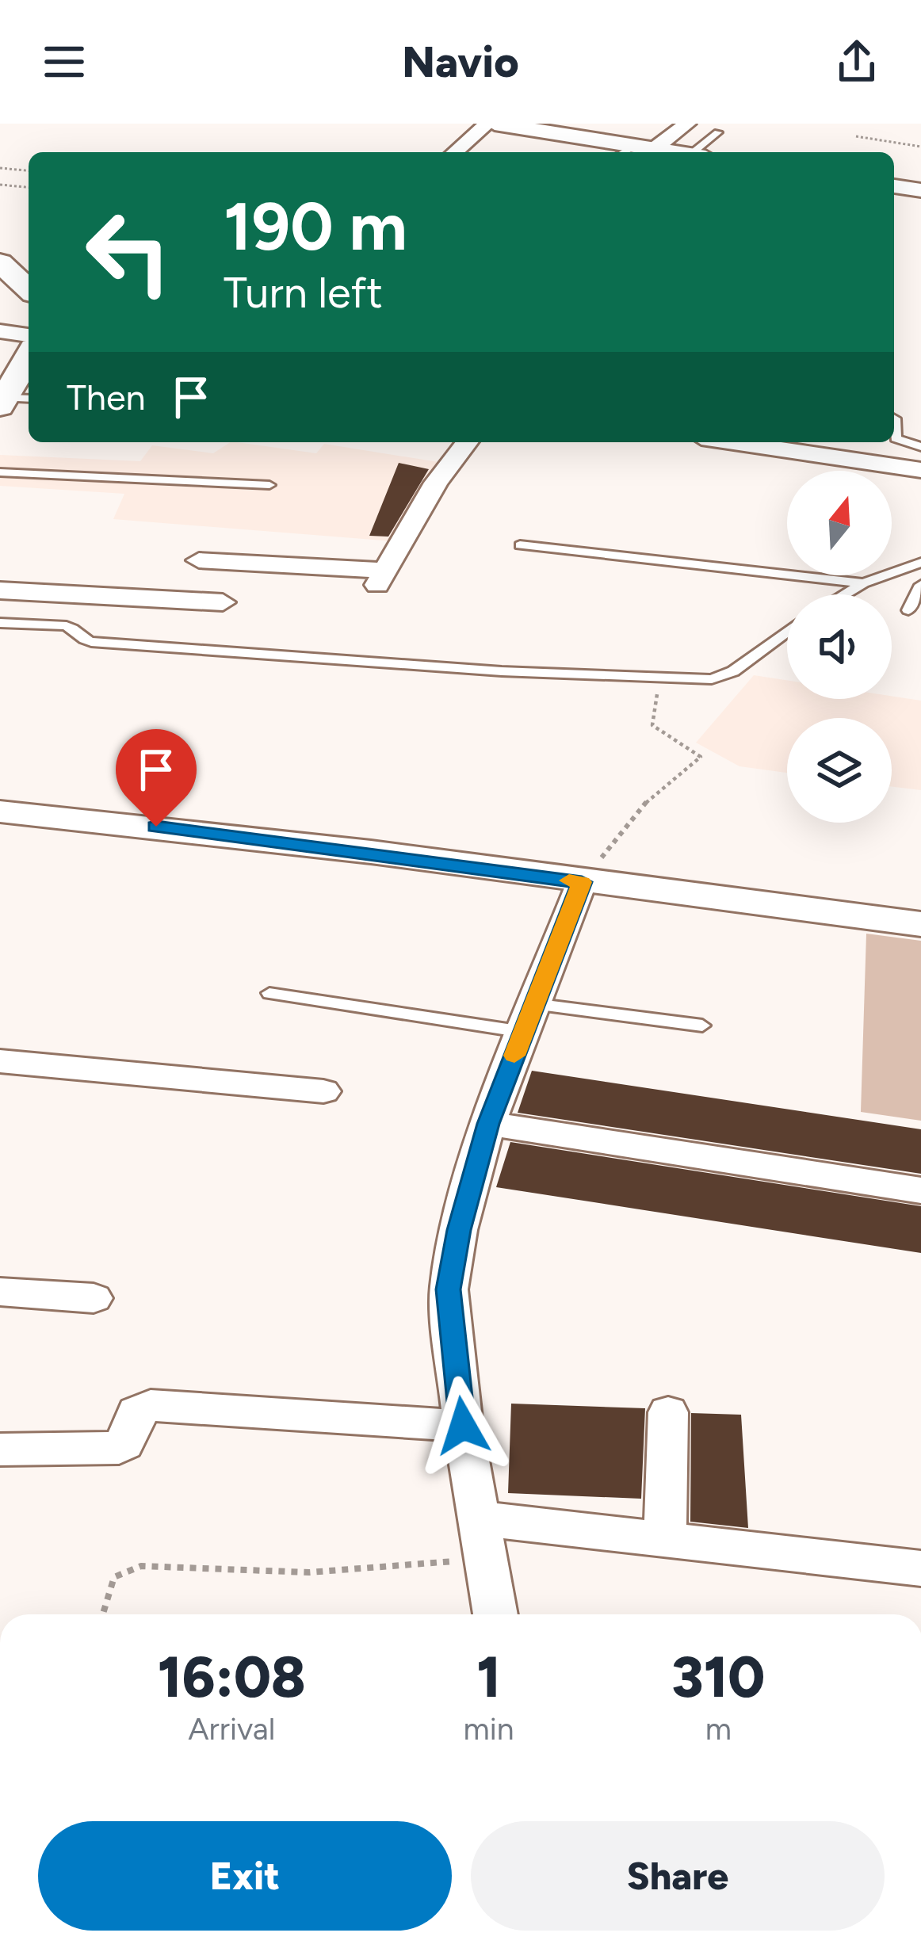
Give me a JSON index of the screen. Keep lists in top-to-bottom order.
{
  "north": "top",
  "page": {
    "header": "Navio",
    "turn": ["190 m", "Turn left"],
    "then": "Then",
    "eta": [
      "16:08",
      "Arrival",
      "1",
      "min",
      "310",
      "m"
    ],
    "buttons": ["Exit", "Share"]
  }
}
